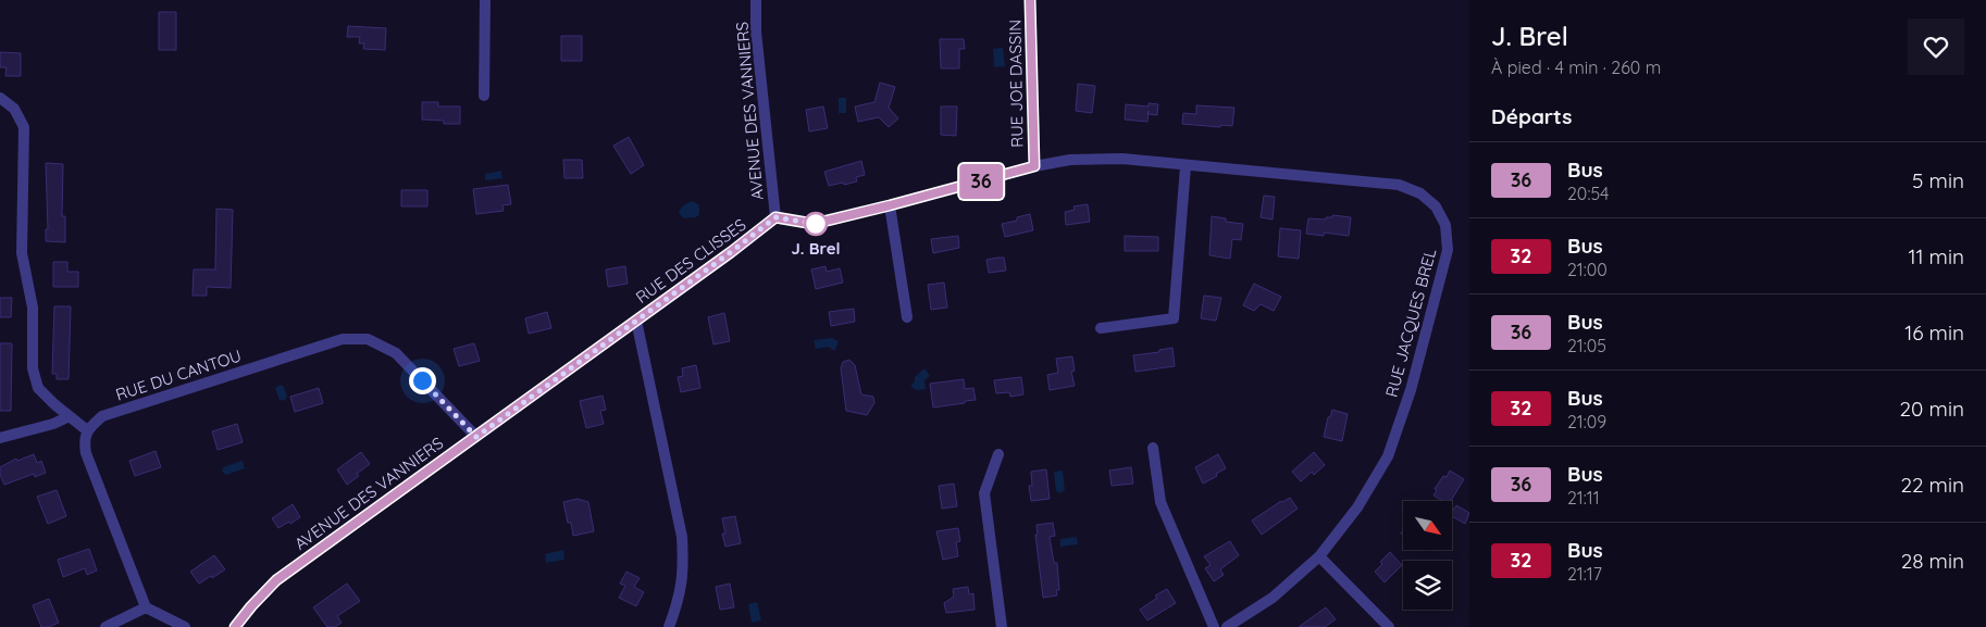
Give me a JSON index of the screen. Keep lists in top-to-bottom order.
{
  "streets": {
    "street": [
      "RUE JOE DASSIN",
      "AVENUE DES VANNIERS",
      "RUE DES CLISSES",
      "RUE JACQUES BREL",
      "RUE DU CANTOU"
    ]
  },
  "crossings": [
    ["RUE JOE DASSIN", "RUE JACQUES BREL"],
    ["AVENUE DES VANNIERS", "RUE DES CLISSES"],
    ["AVENUE DES VANNIERS", "RUE DU CANTOU"]
  ],
  "places": ["J. Brel"],
  "lines": ["bus line 36"],
  "north": "bottom right",
  "page": {
    "on_map": "36",
    "heading": [
      ["J. Brel", "À pied · 4 min · 260 m"],
      "Départs"
    ],
    "list": [
      {
        "mark": "36",
        "name": "Bus",
        "note": "20:54",
        "value": "5 min"
      },
      {
        "mark": "32",
        "name": "Bus",
        "note": "21:00",
        "value": "11 min"
      },
      {
        "mark": "36",
        "name": "Bus",
        "note": "21:05",
        "value": "16 min"
      },
      {
        "mark": "32",
        "name": "Bus",
        "note": "21:09",
        "value": "20 min"
      },
      {
        "mark": "36",
        "name": "Bus",
        "note": "21:11",
        "value": "22 min"
      },
      {
        "mark": "32",
        "name": "Bus",
        "note": "21:17",
        "value": "28 min"
      }
    ]
  }
}
